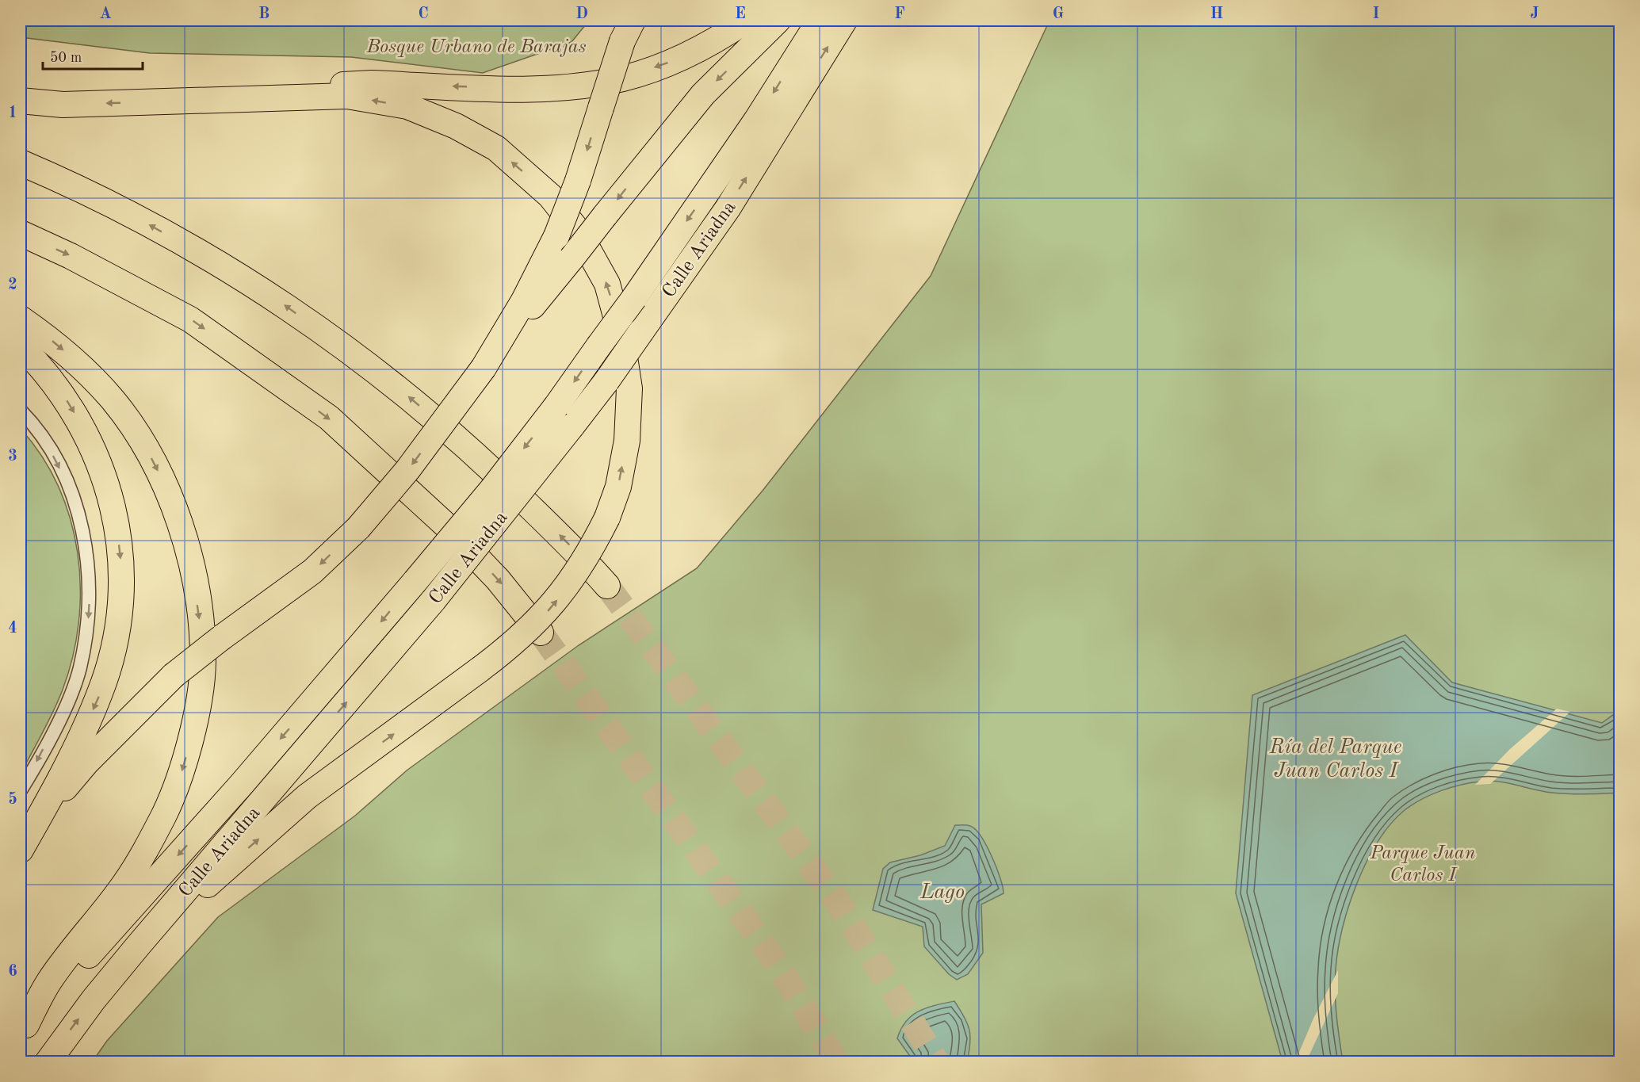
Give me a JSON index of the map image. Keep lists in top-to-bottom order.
{
  "streets": {
    "highway": ["Calle Ariadna"]
  },
  "water": ["Ría del Parque Juan Carlos I", "Lago"],
  "parks": ["Bosque Urbano de Barajas", "Parque Juan Carlos I"],
  "scale_bar": "50 m",
  "grid": {
    "columns": [
      "A",
      "B",
      "C",
      "D",
      "E",
      "F",
      "G",
      "H",
      "I",
      "J"
    ],
    "rows": [
      "1",
      "2",
      "3",
      "4",
      "5",
      "6"
    ]
  }
}
